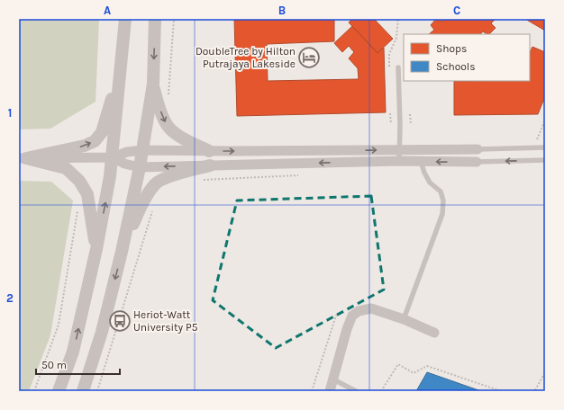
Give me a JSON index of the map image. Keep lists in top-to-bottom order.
{
  "places": {
    "hotel": ["DoubleTree by Hilton Putrajaya Lakeside"],
    "bus stop": ["Heriot-Watt University P5"]
  },
  "legend": ["Shops", "Schools"],
  "scale_bar": "50 m",
  "grid": {
    "columns": ["A", "B", "C"],
    "rows": ["1", "2"]
  }
}
